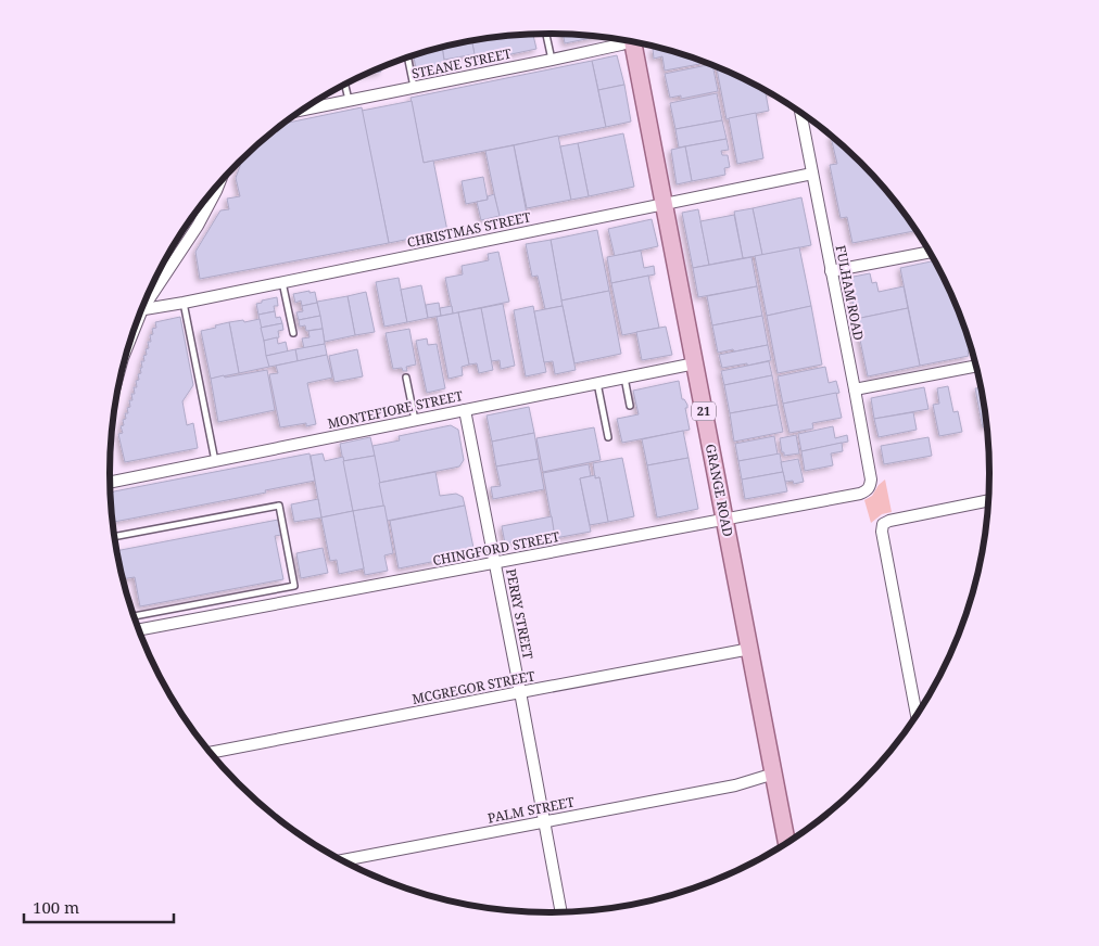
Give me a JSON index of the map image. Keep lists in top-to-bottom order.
{
  "streets": {
    "main road": ["21", "GRANGE ROAD"],
    "street": [
      "STEANE STREET",
      "CHRISTMAS STREET",
      "FULHAM ROAD",
      "MONTEFIORE STREET",
      "CHINGFORD STREET",
      "PERRY STREET",
      "MCGREGOR STREET",
      "PALM STREET"
    ]
  },
  "crossings": [
    ["CHRISTMAS STREET", "FULHAM ROAD"],
    ["CHRISTMAS STREET", "GRANGE ROAD"],
    ["FULHAM ROAD", "CHINGFORD STREET"],
    ["MONTEFIORE STREET", "GRANGE ROAD"],
    ["MONTEFIORE STREET", "PERRY STREET"],
    ["GRANGE ROAD", "CHINGFORD STREET"],
    ["GRANGE ROAD", "MCGREGOR STREET"],
    ["GRANGE ROAD", "PALM STREET"],
    ["CHINGFORD STREET", "PERRY STREET"],
    ["PERRY STREET", "MCGREGOR STREET"],
    ["PERRY STREET", "PALM STREET"]
  ],
  "scale_bar": "100 m"
}
